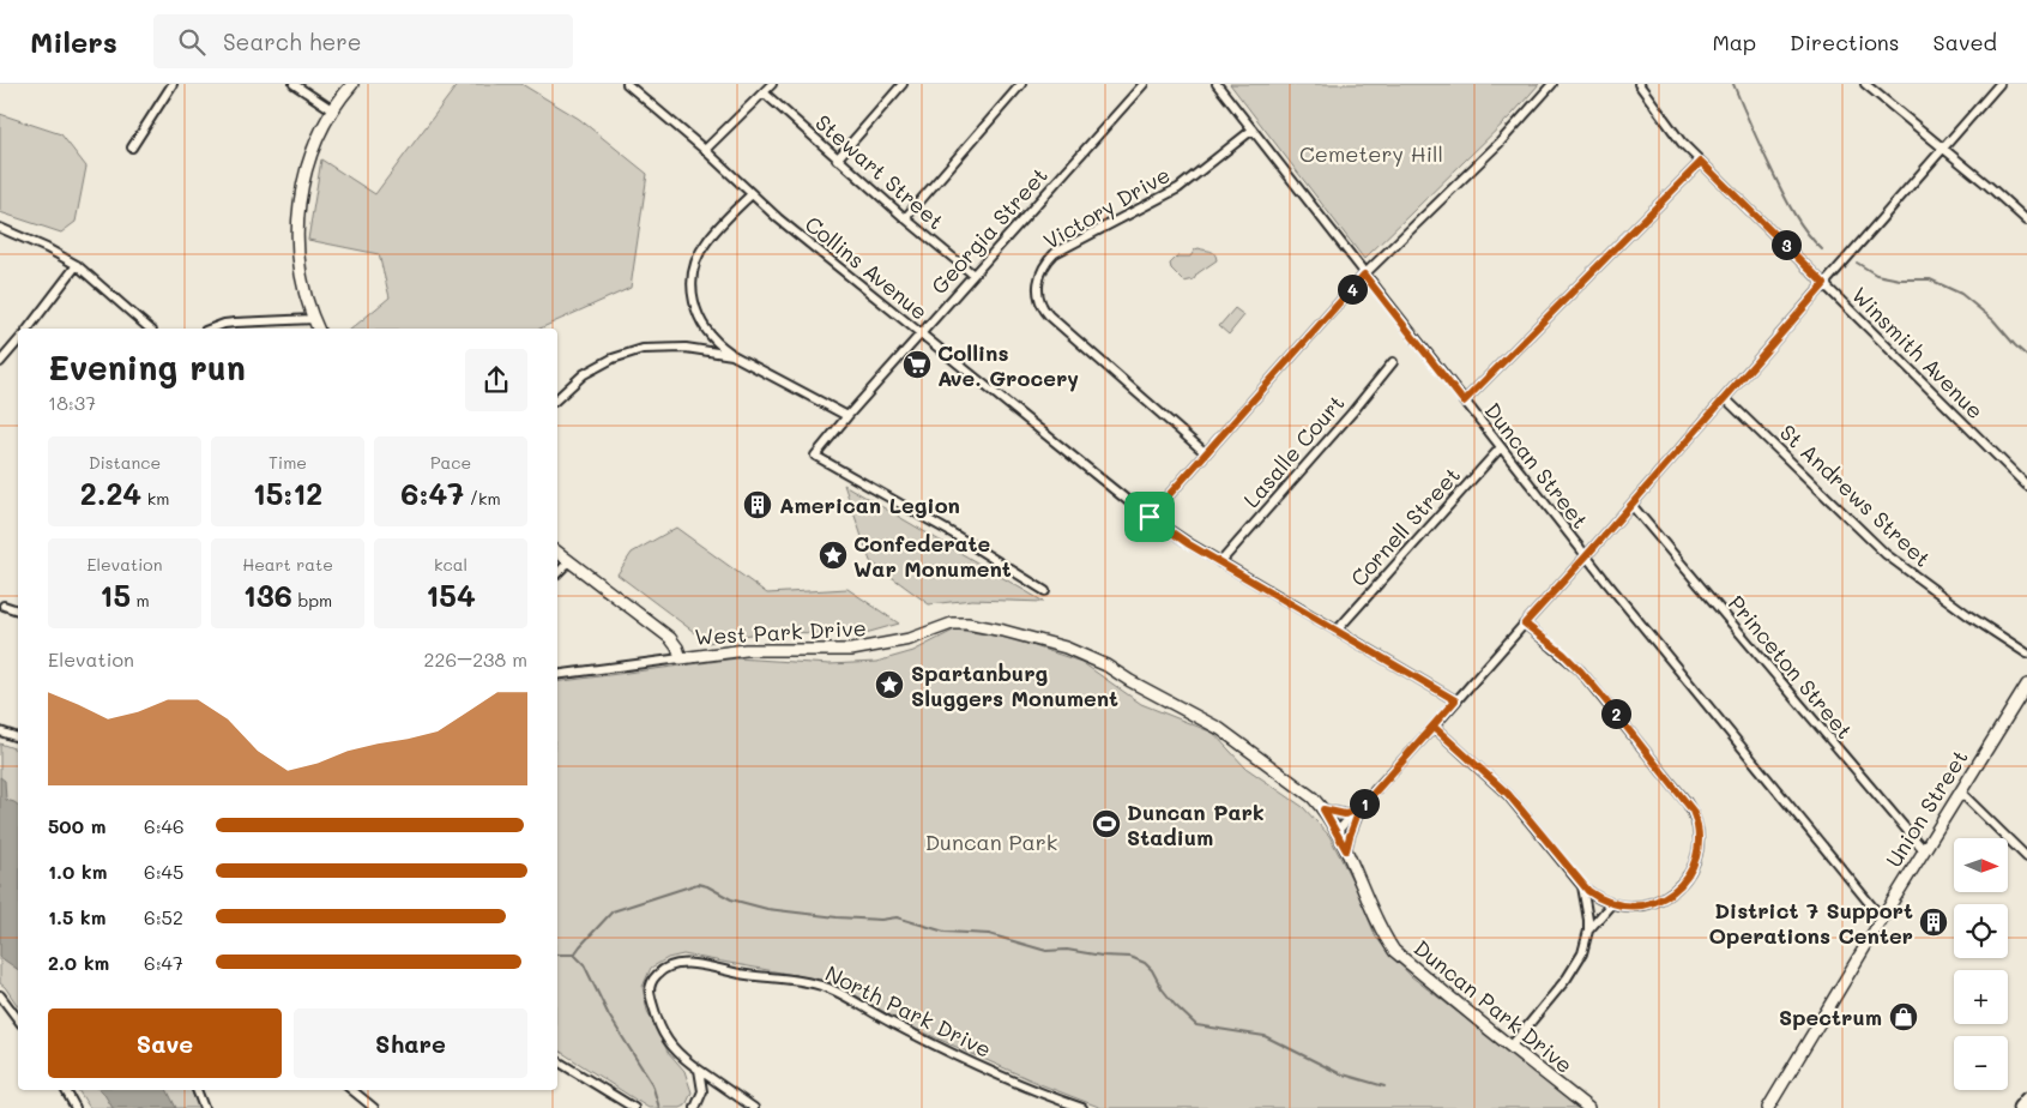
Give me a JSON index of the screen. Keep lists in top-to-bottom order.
{
  "streets": {
    "street": [
      "Stewart Street",
      "Victory Drive",
      "Georgia Street",
      "Collins Avenue",
      "Winsmith Avenue",
      "Lasalle Court",
      "Duncan Street",
      "St Andrews Street",
      "Cornell Street",
      "West Park Drive",
      "Princeton Street",
      "Union Street",
      "Duncan Park Drive",
      "North Park Drive"
    ]
  },
  "crossings": [
    ["Stewart Street", "Georgia Street"],
    ["Victory Drive", "Duncan Street"],
    ["Georgia Street", "Collins Avenue"],
    ["Collins Avenue", "Lasalle Court"],
    ["Collins Avenue", "Cornell Street"],
    ["Duncan Street", "Cornell Street"],
    ["Duncan Street", "Union Street"],
    ["West Park Drive", "Duncan Park Drive"],
    ["Princeton Street", "Union Street"]
  ],
  "parks": ["Cemetery Hill", "Duncan Park"],
  "places": {
    "supermarket": ["Collins Ave. Grocery"],
    "building": ["American Legion", "District 7 Support Operations Center"],
    "place": ["Confederate War Monument", "Spartanburg Sluggers Monument"],
    "sports": ["Duncan Park Stadium"],
    "shop": ["Spectrum"]
  },
  "north": "right",
  "page": {
    "header": "Milers",
    "search": "Search here",
    "nav": ["Map", "Directions", "Saved"],
    "pins": [
      "3",
      "4",
      "2",
      "1"
    ],
    "heading": ["Evening run", "18:37"],
    "stats": [
      ["Distance", "2.24 km"],
      ["Time", "15:12"],
      ["Pace", "6:47 /km"],
      ["Elevation", "15 m"],
      ["Heart rate", "136 bpm"],
      ["kcal", "154"]
    ],
    "chart": ["Elevation", "226–238 m"],
    "list": [
      {
        "name": "500 m",
        "note": "6:46"
      },
      {
        "name": "1.0 km",
        "note": "6:45"
      },
      {
        "name": "1.5 km",
        "note": "6:52"
      },
      {
        "name": "2.0 km",
        "note": "6:47"
      }
    ],
    "map_buttons": ["+", "−"],
    "buttons": ["Save", "Share"]
  }
}
